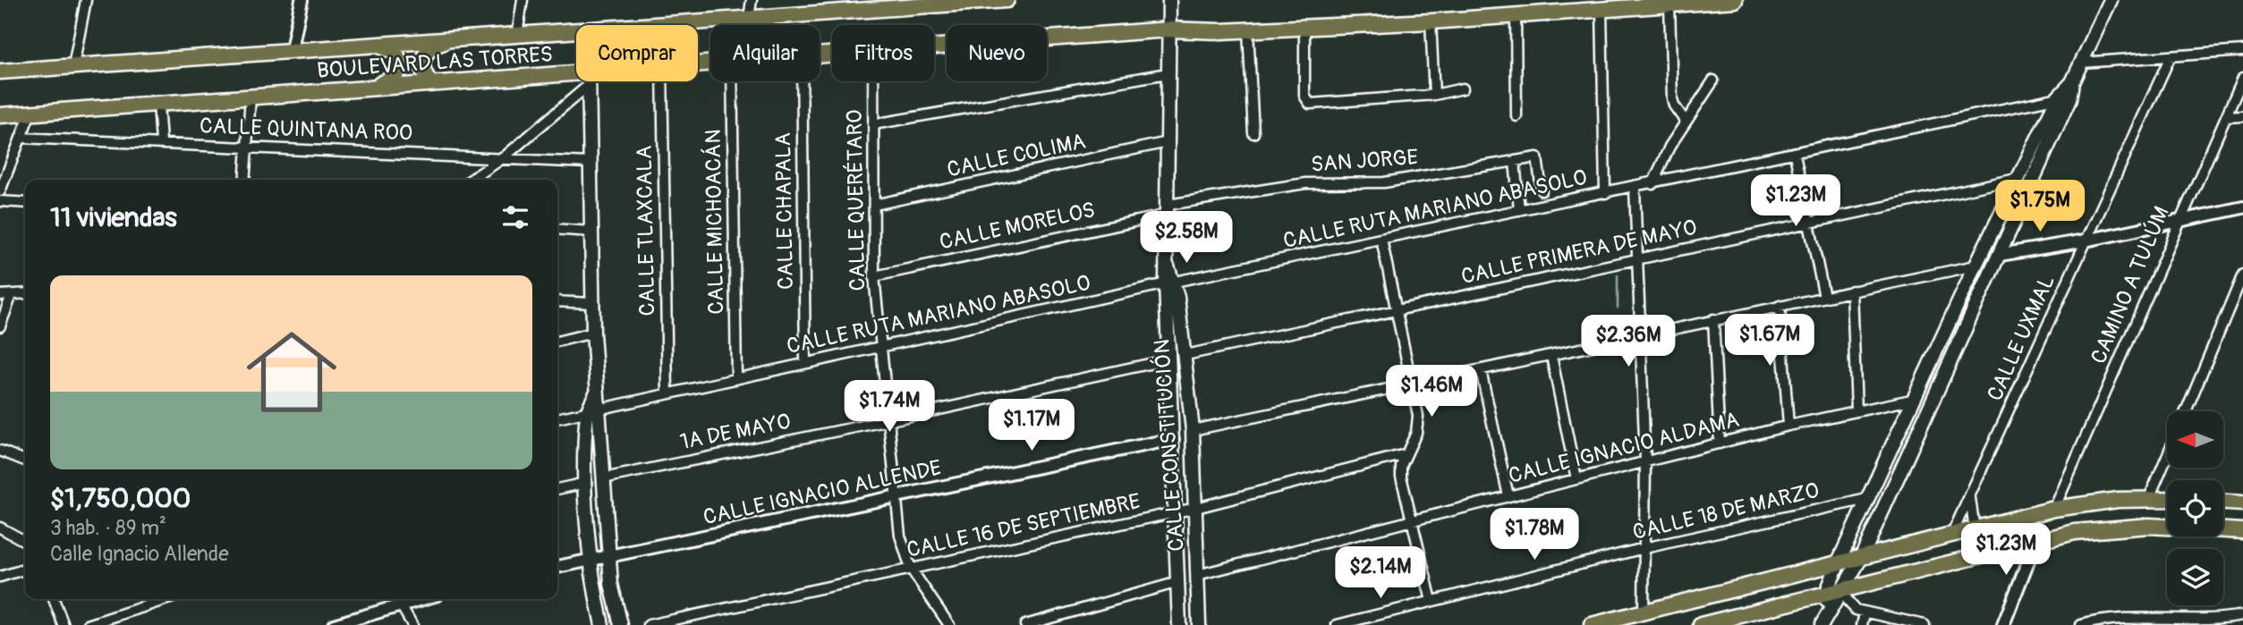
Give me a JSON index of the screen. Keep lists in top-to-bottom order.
{
  "streets": {
    "main road": ["BOULEVARD LAS TORRES", "CALLE CONSTITUCIÓN"],
    "street": [
      "CALLE QUINTANA ROO",
      "CALLE COLIMA",
      "SAN JORGE",
      "CALLE QUERÉTARO",
      "CALLE RUTA MARIANO ABASOLO",
      "CALLE CHAPALA",
      "CALLE MICHOACÁN",
      "CALLE MORELOS",
      "CALLE TLAXCALA",
      "CALLE PRIMERA DE MAYO",
      "CAMINO A TULÚM",
      "CALLE UXMAL",
      "1A DE MAYO",
      "CALLE IGNACIO ALDAMA",
      "CALLE IGNACIO ALLENDE",
      "CALLE 18 DE MARZO",
      "CALLE 16 DE SEPTIEMBRE"
    ]
  },
  "crossings": [
    ["BOULEVARD LAS TORRES", "CALLE CONSTITUCIÓN"],
    ["CALLE COLIMA", "CALLE QUERÉTARO"],
    ["CALLE COLIMA", "CALLE CONSTITUCIÓN"],
    ["SAN JORGE", "CALLE MORELOS"],
    ["SAN JORGE", "CALLE CONSTITUCIÓN"],
    ["CALLE QUERÉTARO", "CALLE RUTA MARIANO ABASOLO"],
    ["CALLE QUERÉTARO", "CALLE MORELOS"],
    ["CALLE QUERÉTARO", "1A DE MAYO"],
    ["CALLE QUERÉTARO", "CALLE IGNACIO ALLENDE"],
    ["CALLE QUERÉTARO", "CALLE 16 DE SEPTIEMBRE"],
    ["CALLE RUTA MARIANO ABASOLO", "CALLE CHAPALA"],
    ["CALLE RUTA MARIANO ABASOLO", "CALLE MICHOACÁN"],
    ["CALLE RUTA MARIANO ABASOLO", "CALLE TLAXCALA"],
    ["CALLE RUTA MARIANO ABASOLO", "CALLE CONSTITUCIÓN"],
    ["CALLE MORELOS", "CALLE CONSTITUCIÓN"],
    ["CALLE PRIMERA DE MAYO", "CALLE CONSTITUCIÓN"],
    ["1A DE MAYO", "CALLE CONSTITUCIÓN"],
    ["CALLE CONSTITUCIÓN", "CALLE IGNACIO ALDAMA"],
    ["CALLE CONSTITUCIÓN", "CALLE IGNACIO ALLENDE"],
    ["CALLE CONSTITUCIÓN", "CALLE 16 DE SEPTIEMBRE"]
  ],
  "north": "left",
  "page": {
    "chip": [
      "Comprar",
      "Alquilar",
      "Filtros",
      "Nuevo"
    ],
    "price": [
      "$1.23M",
      "$1.75M",
      "$2.58M",
      "$1.67M",
      "$2.36M",
      "$1.46M",
      "$1.74M",
      "$1.17M",
      "$1.78M",
      "$1.23M",
      "$2.14M"
    ],
    "heading": "11 viviendas",
    "list": [
      {
        "name": "$1,750,000",
        "note": "3 hab. · 89 m² · Calle Ignacio Allende"
      }
    ]
  }
}
